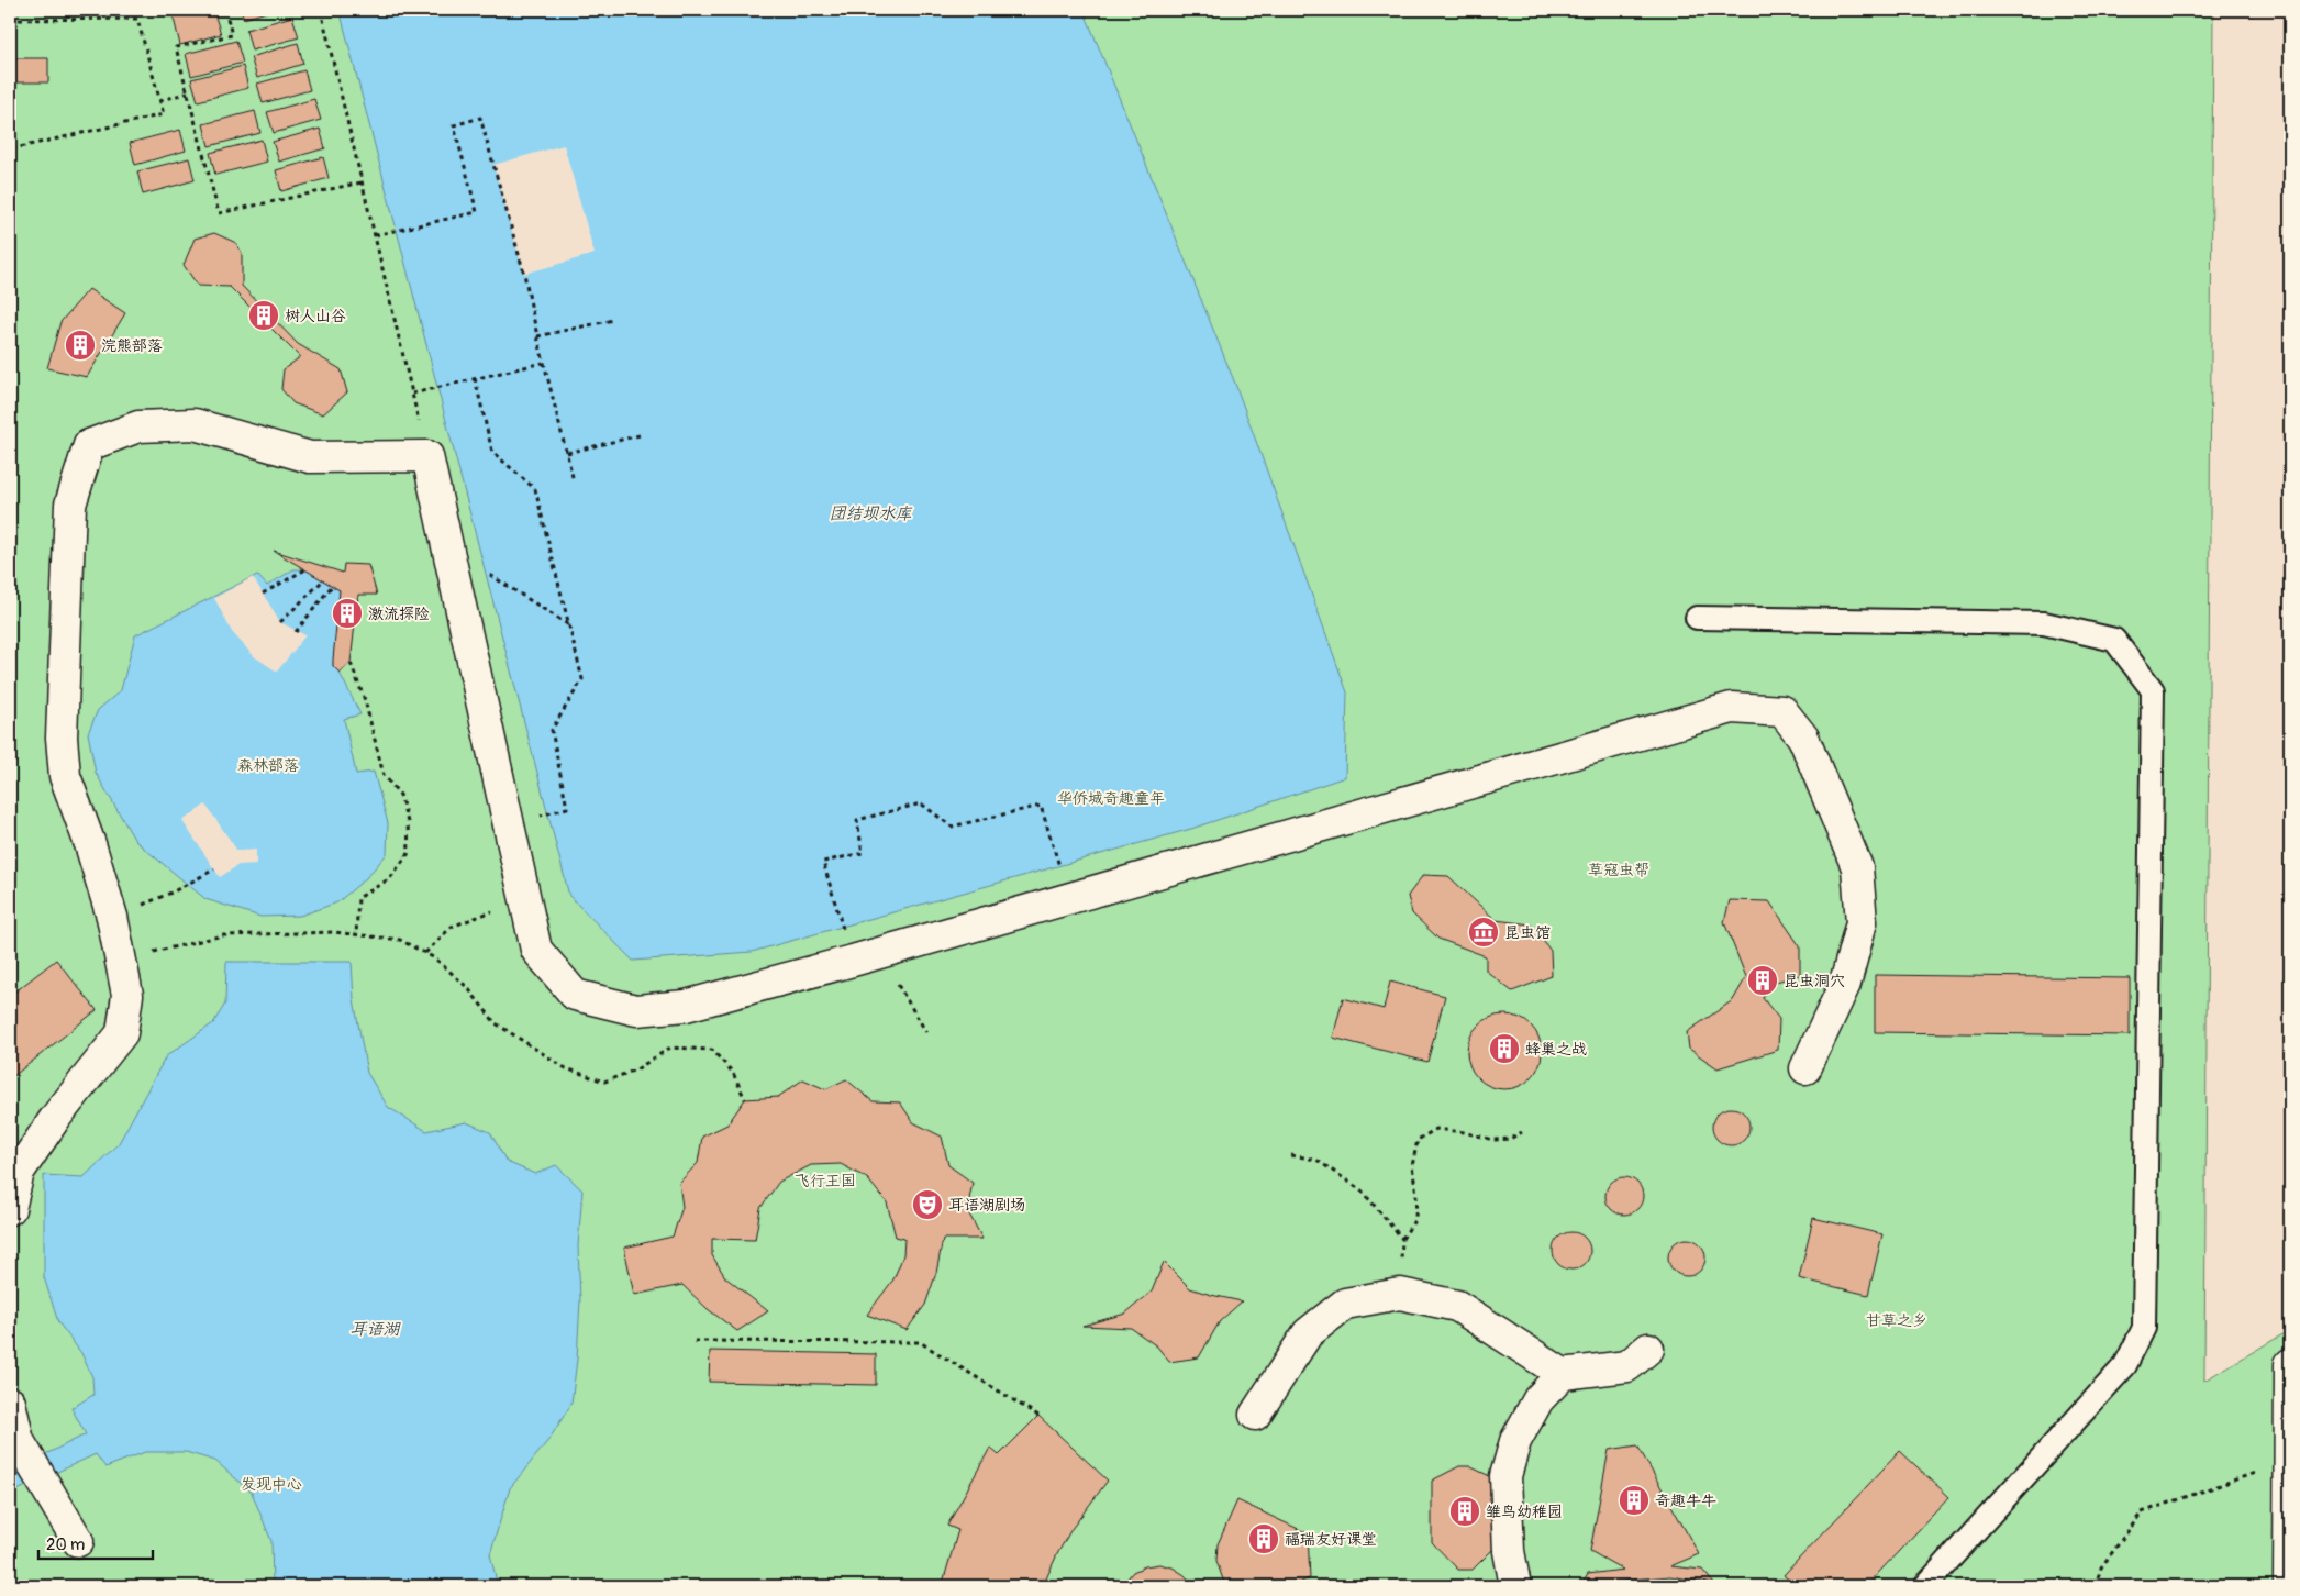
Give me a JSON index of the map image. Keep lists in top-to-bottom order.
{
  "water": ["团结坝水库", "耳语湖"],
  "parks": [
    "森林部落",
    "华侨城奇趣童年",
    "草寇虫帮",
    "飞行王国",
    "甘草之乡",
    "发现中心"
  ],
  "places": {
    "building": [
      "树人山谷",
      "浣熊部落",
      "激流探险",
      "昆虫洞穴",
      "蜂巢之战",
      "奇趣牛牛",
      "雏鸟幼稚园",
      "福瑞友好课堂"
    ],
    "museum": ["昆虫馆"],
    "theatre": ["耳语湖剧场"]
  },
  "scale_bar": "20 m"
}
